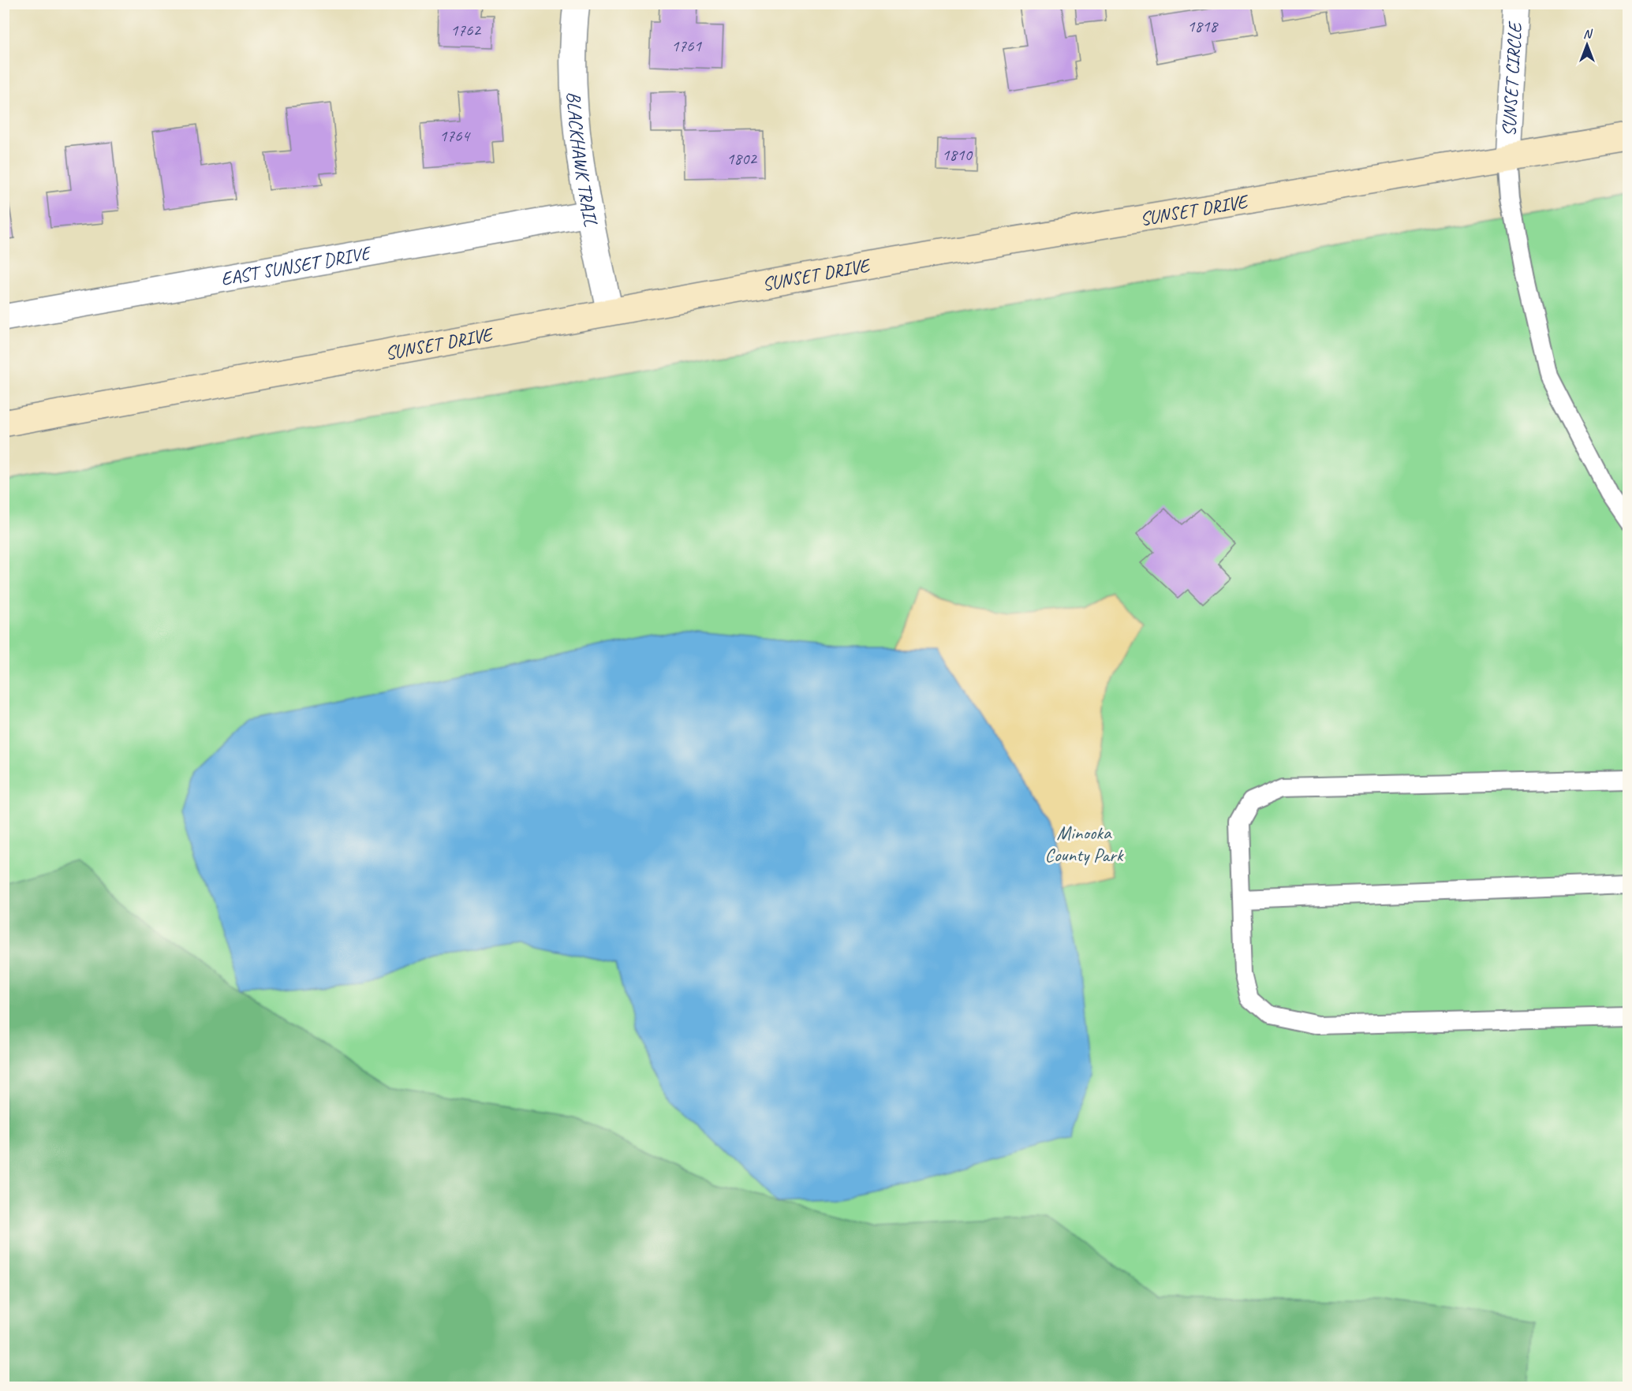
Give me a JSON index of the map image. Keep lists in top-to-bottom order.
{
  "streets": {
    "street": [
      "SUNSET CIRCLE",
      "BLACKHAWK TRAIL",
      "SUNSET DRIVE",
      "EAST SUNSET DRIVE"
    ]
  },
  "crossings": [
    ["SUNSET CIRCLE", "SUNSET DRIVE"],
    ["BLACKHAWK TRAIL", "SUNSET DRIVE"],
    ["BLACKHAWK TRAIL", "EAST SUNSET DRIVE"]
  ],
  "parks": ["Minooka County Park"],
  "house_numbers": [
    "1818",
    "1762",
    "1761",
    "1764",
    "1810",
    "1802"
  ],
  "north": "top"
}
